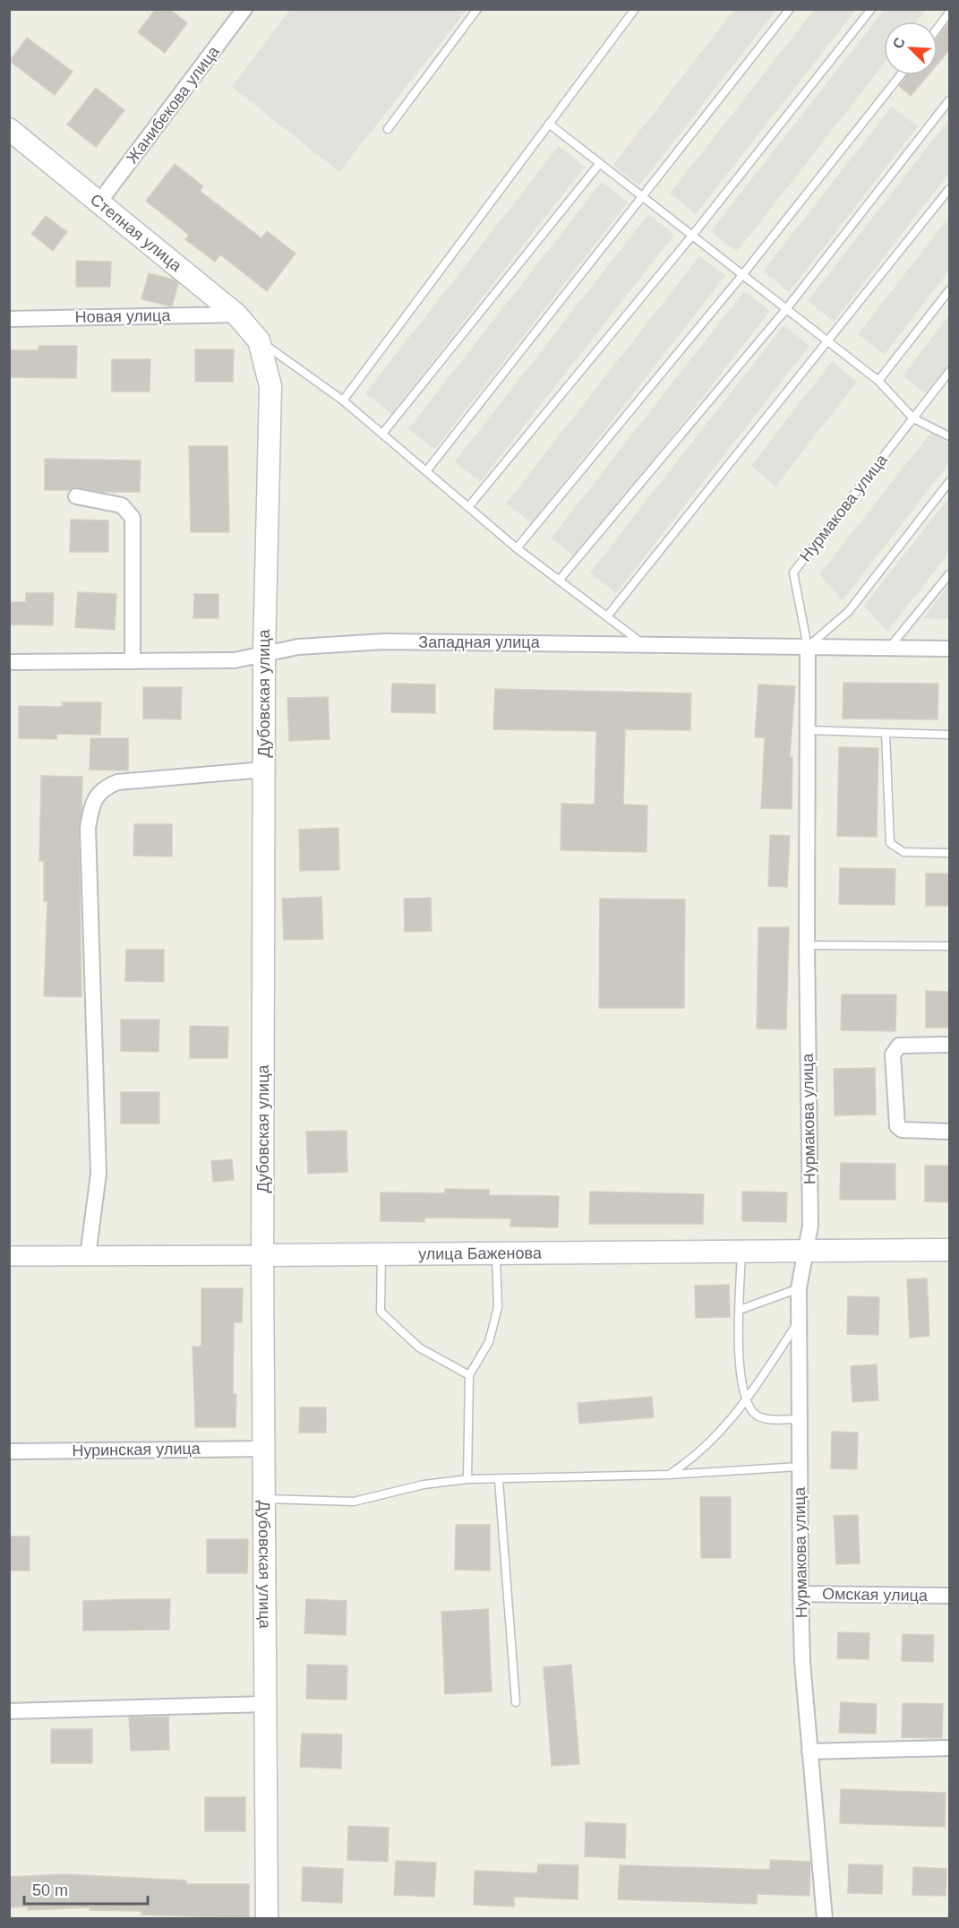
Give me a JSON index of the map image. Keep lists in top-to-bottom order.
{
  "streets": {
    "main road": ["Степная улица", "Дубовская улица", "улица Баженова"],
    "street": [
      "Жанибекова улица",
      "Новая улица",
      "Нурмакова улица",
      "Западная улица",
      "Нуринская улица",
      "Омская улица"
    ]
  },
  "crossings": [
    ["Жанибекова улица", "Степная улица"],
    ["Степная улица", "Новая улица"],
    ["Степная улица", "Дубовская улица"],
    ["Нурмакова улица", "Западная улица"],
    ["Нурмакова улица", "улица Баженова"],
    ["Нурмакова улица", "Омская улица"],
    ["Западная улица", "Дубовская улица"],
    ["Дубовская улица", "улица Баженова"],
    ["Дубовская улица", "Нуринская улица"]
  ],
  "scale_bar": "50 m",
  "north": "top left"
}
